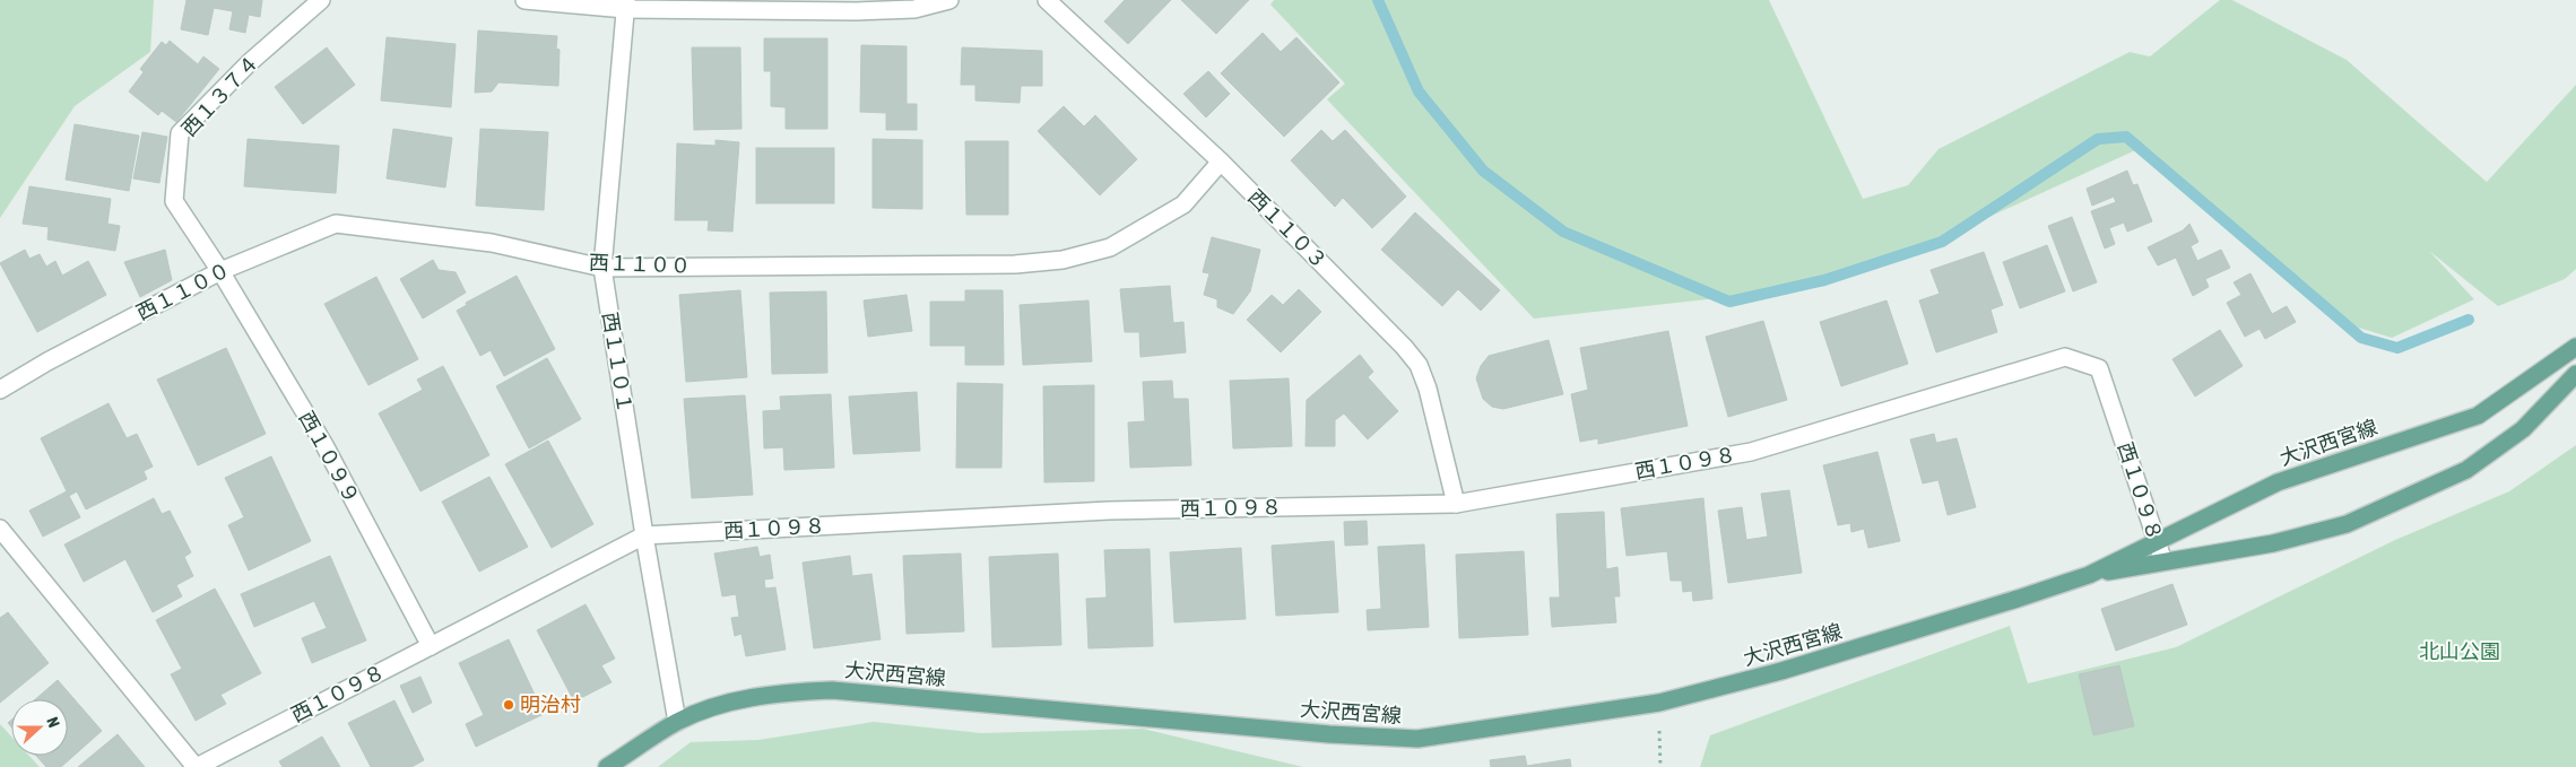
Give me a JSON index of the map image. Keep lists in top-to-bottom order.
{
  "streets": {
    "main road": ["大沢西宮線"],
    "street": [
      "西１３７４",
      "西１１０３",
      "西１１００",
      "西１１０１",
      "西１０９９",
      "西１０９８"
    ]
  },
  "crossings": [
    ["西１３７４", "西１１００"],
    ["西１３７４", "西１０９９"],
    ["西１１０３", "西１１００"],
    ["西１１０３", "西１０９８"],
    ["西１１００", "西１１０１"],
    ["西１１００", "西１０９９"],
    ["西１１０１", "大沢西宮線"],
    ["西１１０１", "西１０９８"],
    ["大沢西宮線", "西１０９８"],
    ["西１０９９", "西１０９８"]
  ],
  "parks": ["北山公園"],
  "places": ["明治村"],
  "north": "right"
}
